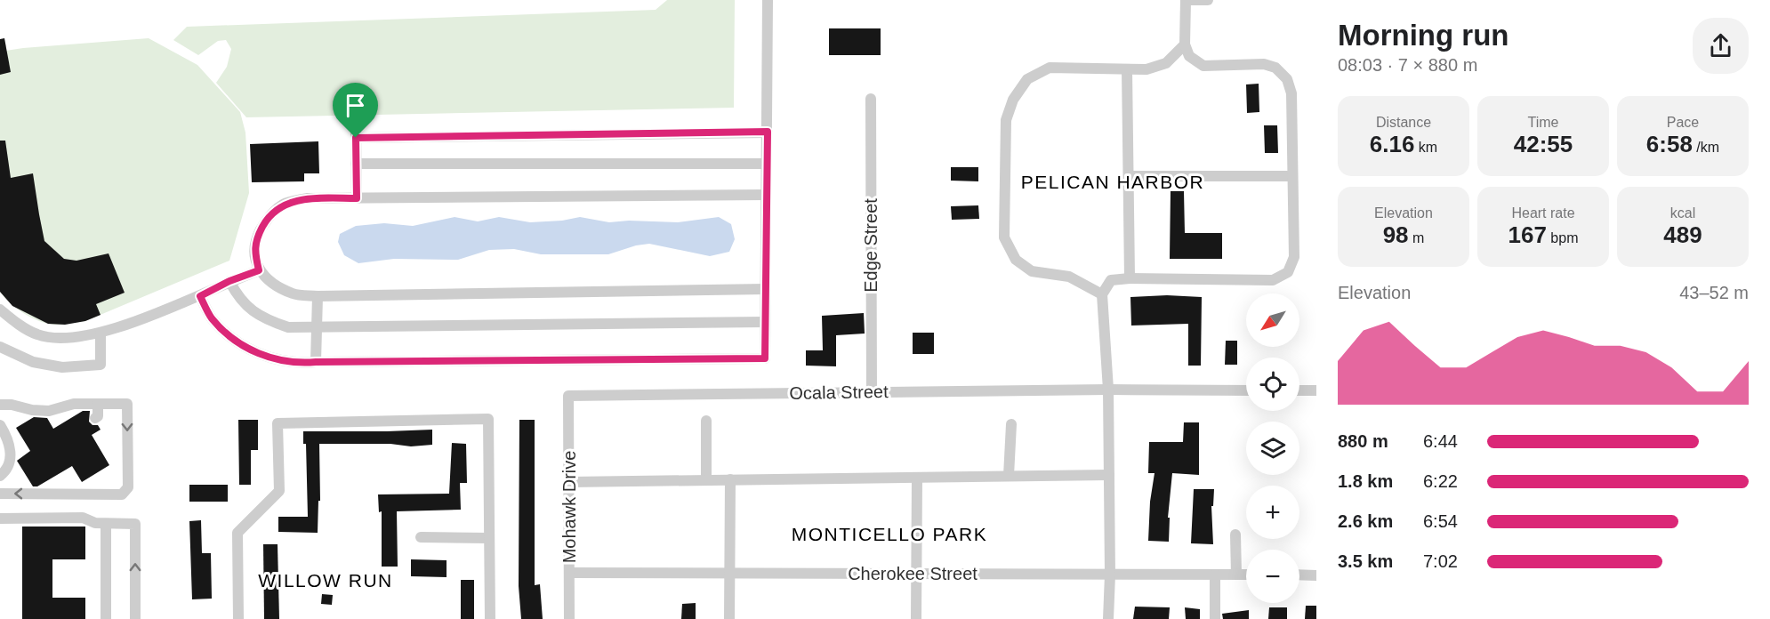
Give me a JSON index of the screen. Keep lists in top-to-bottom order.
{
  "streets": {
    "street": [
      "Edge Street",
      "Ocala Street",
      "Mohawk Drive",
      "Cherokee Street"
    ]
  },
  "crossings": [
    ["Edge Street", "Ocala Street"],
    ["Ocala Street", "Mohawk Drive"],
    ["Mohawk Drive", "Cherokee Street"]
  ],
  "districts": ["PELICAN HARBOR", "MONTICELLO PARK", "WILLOW RUN"],
  "north": "bottom left",
  "page": {
    "heading": ["Morning run", "08:03 · 7 × 880 m"],
    "stats": [
      ["Distance", "6.16 km"],
      ["Time", "42:55"],
      ["Pace", "6:58 /km"],
      ["Elevation", "98 m"],
      ["Heart rate", "167 bpm"],
      ["kcal", "489"]
    ],
    "chart": ["Elevation", "43–52 m"],
    "map_buttons": ["+", "−"],
    "list": [
      {
        "name": "880 m",
        "note": "6:44"
      },
      {
        "name": "1.8 km",
        "note": "6:22"
      },
      {
        "name": "2.6 km",
        "note": "6:54"
      },
      {
        "name": "3.5 km",
        "note": "7:02"
      }
    ]
  }
}
